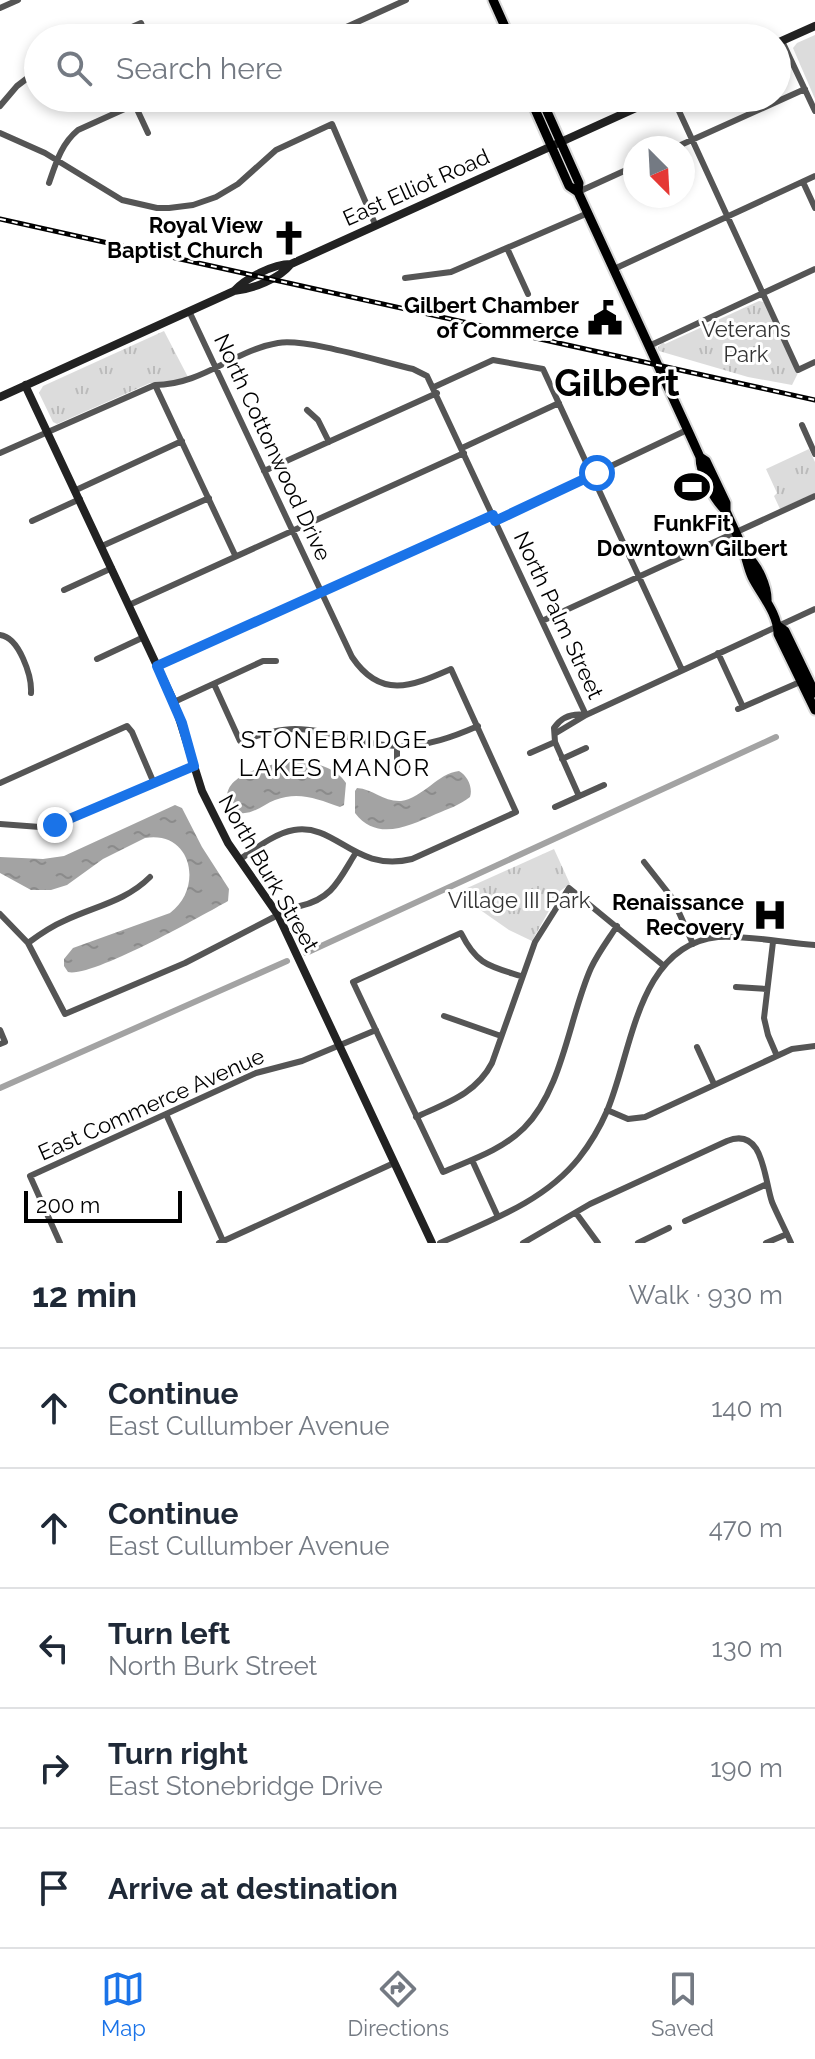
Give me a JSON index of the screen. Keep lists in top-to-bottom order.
{
  "streets": {
    "street": [
      "East Elliot Road",
      "North Cottonwood Drive",
      "North Palm Street",
      "North Burk Street",
      "East Commerce Avenue"
    ]
  },
  "crossings": [
    ["East Elliot Road", "North Cottonwood Drive"],
    ["East Elliot Road", "North Burk Street"],
    ["North Burk Street", "East Commerce Avenue"]
  ],
  "districts": ["Gilbert", "STONEBRIDGE LAKES MANOR"],
  "parks": ["Veterans Park", "Village III Park"],
  "places": {
    "church": ["Royal View Baptist Church"],
    "public building": ["Gilbert Chamber of Commerce"],
    "sports": ["FunkFit Downtown Gilbert"],
    "hospital": ["Renaissance Recovery"]
  },
  "scale_bar": "200 m",
  "north": "bottom right",
  "page": {
    "search": "Search here",
    "scale": "200 m",
    "heading": ["12 min", "Walk · 930 m"],
    "list": [
      ["Continue", "East Cullumber Avenue", "140 m"],
      ["Continue", "East Cullumber Avenue", "470 m"],
      ["Turn left", "North Burk Street", "130 m"],
      ["Turn right", "East Stonebridge Drive", "190 m"],
      "Arrive at destination"
    ],
    "nav": ["Map", "Directions", "Saved"]
  }
}
